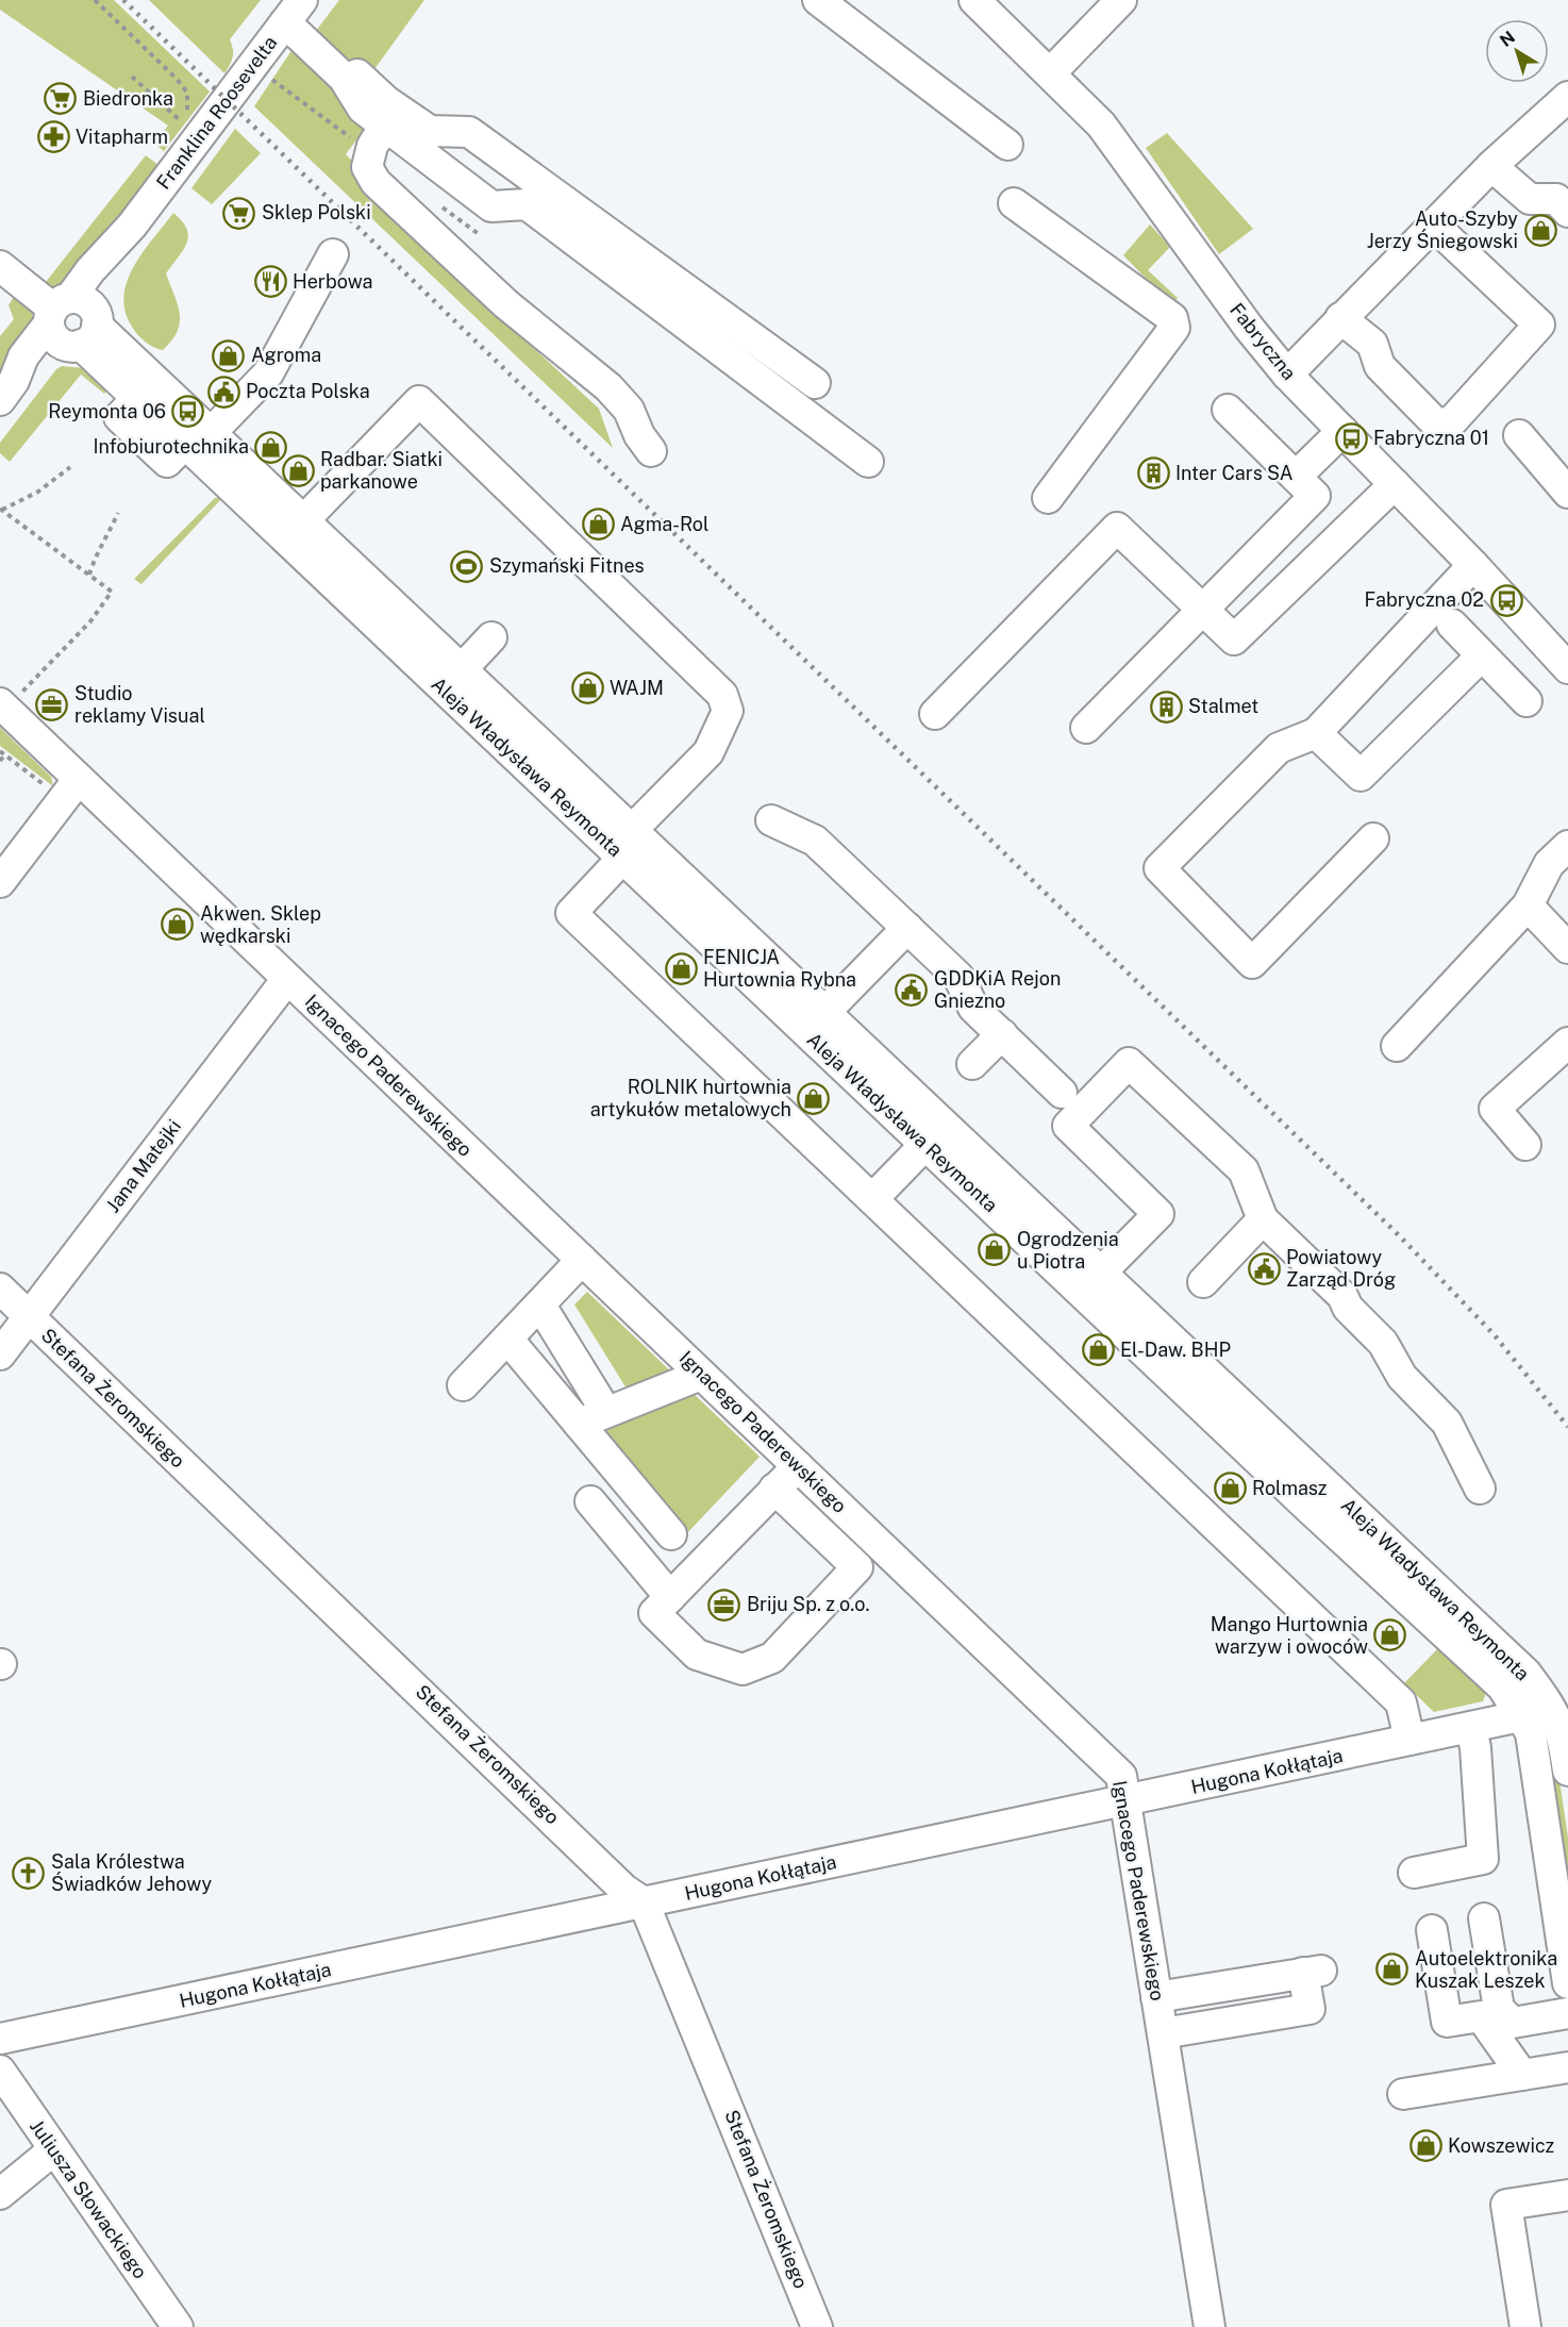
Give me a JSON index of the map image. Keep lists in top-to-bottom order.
{
  "streets": {
    "street": [
      "Franklina Roosevelta",
      "Fabryczna",
      "Aleja Władysława Reymonta",
      "Ignacego Paderewskiego",
      "Jana Matejki",
      "Stefana Żeromskiego",
      "Hugona Kołłątaja",
      "Juliusza Słowackiego"
    ]
  },
  "crossings": [
    ["Franklina Roosevelta", "Aleja Władysława Reymonta"],
    ["Aleja Władysława Reymonta", "Hugona Kołłątaja"],
    ["Ignacego Paderewskiego", "Jana Matejki"],
    ["Ignacego Paderewskiego", "Hugona Kołłątaja"],
    ["Jana Matejki", "Stefana Żeromskiego"],
    ["Stefana Żeromskiego", "Hugona Kołłątaja"]
  ],
  "places": {
    "supermarket": ["Biedronka", "Sklep Polski"],
    "pharmacy": ["Vitapharm"],
    "shop": [
      "Auto-Szyby Jerzy Śniegowski",
      "Agroma",
      "Infobiurotechnika",
      "Radbar. Siatki parkanowe",
      "Agma-Rol",
      "WAJM",
      "Akwen. Sklep wędkarski",
      "FENICJA Hurtownia Rybna",
      "ROLNIK hurtownia artykułów metalowych",
      "Ogrodzenia u Piotra",
      "El-Daw. BHP",
      "Rolmasz",
      "Mango Hurtownia warzyw i owoców",
      "Autoelektronika Kuszak Leszek",
      "Kowszewicz"
    ],
    "restaurant": ["Herbowa"],
    "public building": ["Poczta Polska", "GDDKiA Rejon Gniezno", "Powiatowy Zarząd Dróg"],
    "bus stop": ["Reymonta 06", "Fabryczna 01", "Fabryczna 02"],
    "building": ["Inter Cars SA", "Stalmet"],
    "sports": ["Szymański Fitnes"],
    "office": ["Studio reklamy Visual", "Briju Sp. z o.o."],
    "church": ["Sala Królestwa Świadków Jehowy"]
  },
  "north": "top left"
}
